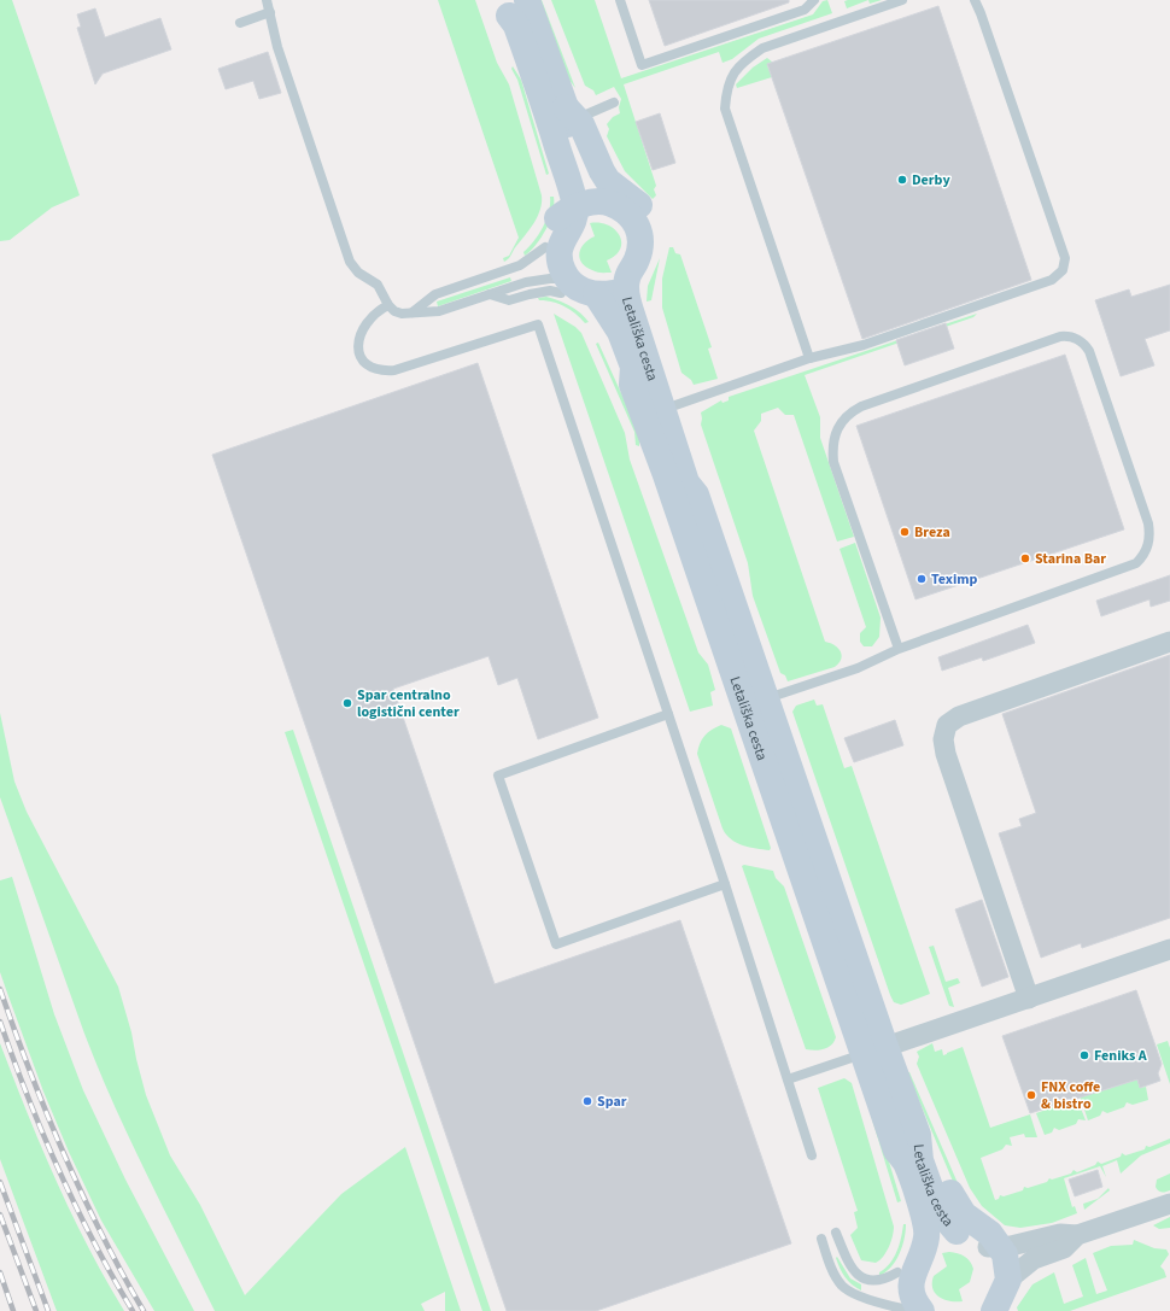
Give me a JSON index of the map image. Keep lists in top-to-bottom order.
{
  "streets": {
    "main road": ["Letališka cesta"]
  },
  "places": [
    "Derby",
    "Breza",
    "Starina Bar",
    "Teximp",
    "Spar centralno logistični center",
    "Feniks A",
    "FNX coffe & bistro",
    "Spar"
  ]
}
